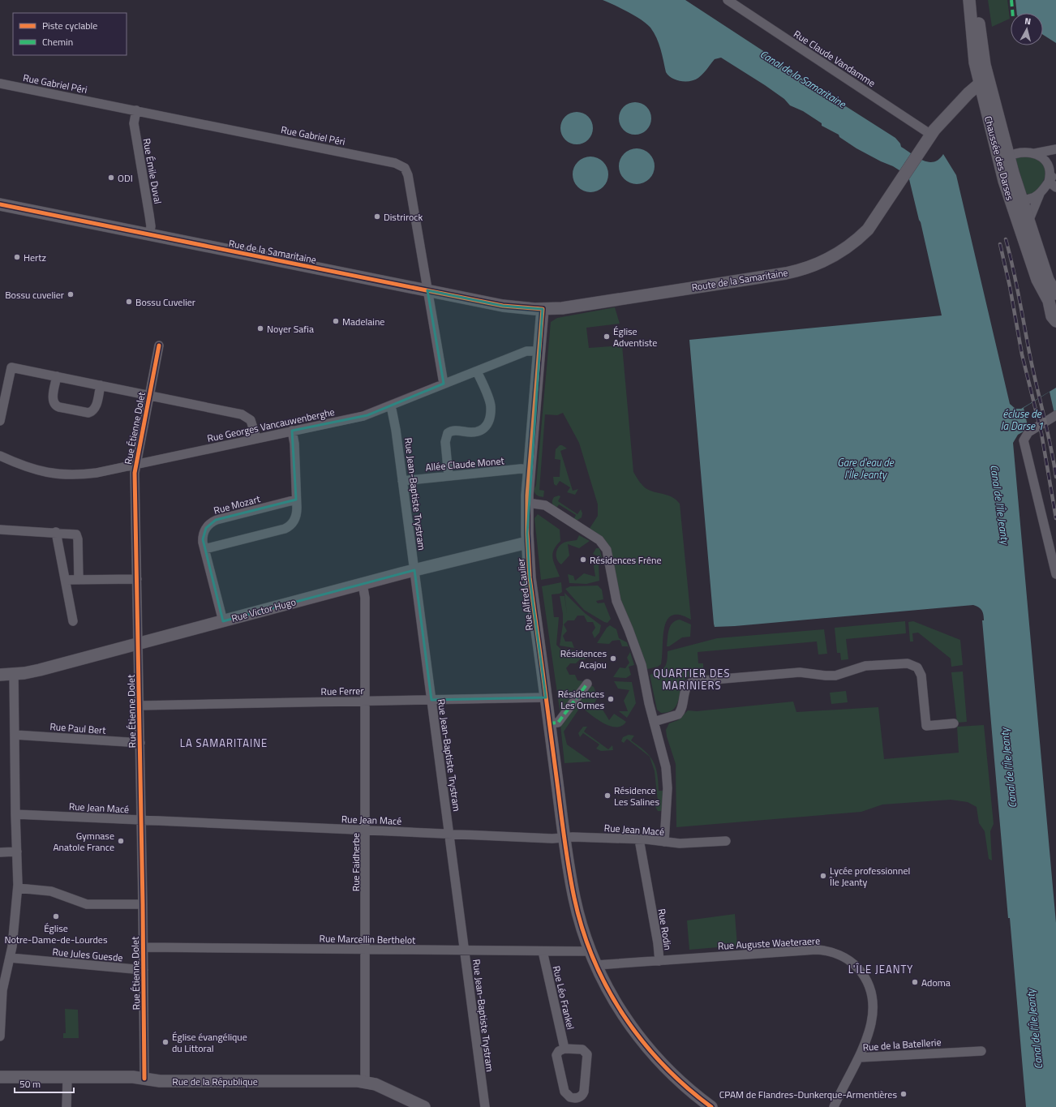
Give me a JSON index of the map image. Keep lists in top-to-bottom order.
{
  "streets": {
    "street": [
      "Rue Claude Vandamme",
      "Rue Gabriel Péri",
      "Chaussée des Darses",
      "Rue Émile Duval",
      "Rue de la Samaritaine",
      "Route de la Samaritaine",
      "Rue Georges Vancauwenberghe",
      "Rue Étienne Dolet",
      "Allée Claude Monet",
      "Rue Jean-Baptiste Trystram",
      "Rue Mozart",
      "Rue Alfred Caulier",
      "Rue Victor Hugo",
      "Rue Ferrer",
      "Rue Paul Bert",
      "Rue Jean Macé",
      "Rue Faidherbe",
      "Rue Rodin",
      "Rue Marcellin Berthelot",
      "Rue Auguste Waeteraere",
      "Rue Jules Guesde",
      "Rue Léo Frankel",
      "Rue de la Batellerie",
      "Rue de la République"
    ]
  },
  "crossings": [
    ["Rue Claude Vandamme", "Route de la Samaritaine"],
    ["Rue Gabriel Péri", "Rue Émile Duval"],
    ["Rue Gabriel Péri", "Rue de la Samaritaine"],
    ["Rue Gabriel Péri", "Rue Georges Vancauwenberghe"],
    ["Rue Émile Duval", "Rue de la Samaritaine"],
    ["Rue de la Samaritaine", "Route de la Samaritaine"],
    ["Rue de la Samaritaine", "Rue Alfred Caulier"],
    ["Route de la Samaritaine", "Rue Alfred Caulier"],
    ["Rue Georges Vancauwenberghe", "Rue Étienne Dolet"],
    ["Rue Georges Vancauwenberghe", "Rue Jean-Baptiste Trystram"],
    ["Rue Georges Vancauwenberghe", "Rue Alfred Caulier"],
    ["Rue Étienne Dolet", "Rue Victor Hugo"],
    ["Rue Étienne Dolet", "Rue Ferrer"],
    ["Rue Étienne Dolet", "Rue Paul Bert"],
    ["Rue Étienne Dolet", "Rue Jean Macé"],
    ["Rue Étienne Dolet", "Rue Marcellin Berthelot"],
    ["Rue Étienne Dolet", "Rue Jules Guesde"],
    ["Rue Étienne Dolet", "Rue de la République"],
    ["Allée Claude Monet", "Rue Jean-Baptiste Trystram"],
    ["Allée Claude Monet", "Rue Alfred Caulier"],
    ["Rue Jean-Baptiste Trystram", "Rue Victor Hugo"],
    ["Rue Jean-Baptiste Trystram", "Rue Ferrer"],
    ["Rue Jean-Baptiste Trystram", "Rue Jean Macé"],
    ["Rue Jean-Baptiste Trystram", "Rue Marcellin Berthelot"],
    ["Rue Mozart", "Rue Victor Hugo"],
    ["Rue Alfred Caulier", "Rue Victor Hugo"],
    ["Rue Alfred Caulier", "Rue Ferrer"],
    ["Rue Alfred Caulier", "Rue Jean Macé"],
    ["Rue Alfred Caulier", "Rue Rodin"],
    ["Rue Alfred Caulier", "Rue Marcellin Berthelot"],
    ["Rue Victor Hugo", "Rue Faidherbe"],
    ["Rue Ferrer", "Rue Faidherbe"],
    ["Rue Jean Macé", "Rue Faidherbe"],
    ["Rue Jean Macé", "Rue Rodin"],
    ["Rue Faidherbe", "Rue Marcellin Berthelot"],
    ["Rue Faidherbe", "Rue de la République"],
    ["Rue Rodin", "Rue Auguste Waeteraere"],
    ["Rue Marcellin Berthelot", "Rue Léo Frankel"],
    ["Rue Auguste Waeteraere", "Rue de la Batellerie"]
  ],
  "districts": ["QUARTIER DES MARINIERS", "LA SAMARITAINE", "L'ÎLE JEANTY"],
  "water": [
    "Canal de la Samaritaine",
    "écluse de la Darse 1",
    "Gare d'eau de l'Île Jeanty",
    "Canal de l'Île Jeanty"
  ],
  "places": [
    "ODI",
    "Distrirock",
    "Hertz",
    "Bossu cuvelier",
    "Bossu Cuvelier",
    "Madelaine",
    "Noyer Safia",
    "Église Adventiste",
    "Résidences Frêne",
    "Résidences Acajou",
    "Résidences Les Ormes",
    "Résidence Les Salines",
    "Gymnase Anatole France",
    "Lycée professionnel Île Jeanty",
    "Église Notre-Dame-de-Lourdes",
    "Adoma",
    "Église évangélique du Littoral",
    "CPAM de Flandres-Dunkerque-Armentières"
  ],
  "legend": ["Piste cyclable", "Chemin"],
  "scale_bar": "50 m",
  "north": "top"
}
